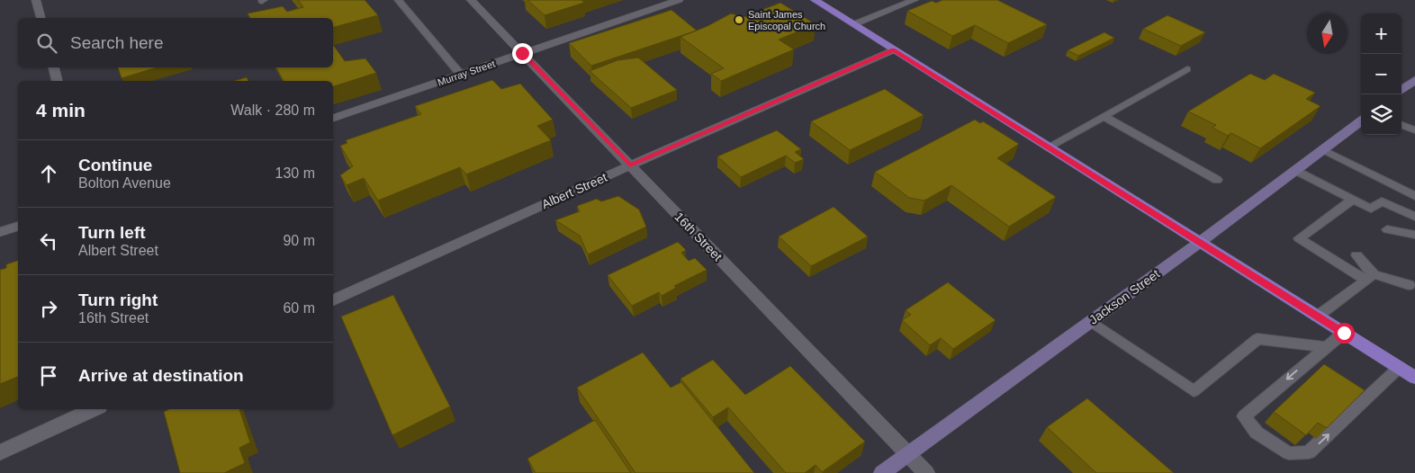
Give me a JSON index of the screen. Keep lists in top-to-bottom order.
{
  "streets": {
    "main road": ["Jackson Street"],
    "street": ["Murray Street", "Albert Street", "16th Street"]
  },
  "crossings": [
    ["Murray Street", "16th Street"],
    ["Albert Street", "16th Street"],
    ["16th Street", "Jackson Street"]
  ],
  "places": ["Saint James Episcopal Church"],
  "north": "bottom",
  "page": {
    "map_buttons": ["+", "−"],
    "search": "Search here",
    "heading": ["4 min", "Walk · 280 m"],
    "list": [
      ["Continue", "Bolton Avenue", "130 m"],
      ["Turn left", "Albert Street", "90 m"],
      ["Turn right", "16th Street", "60 m"],
      "Arrive at destination"
    ]
  }
}
